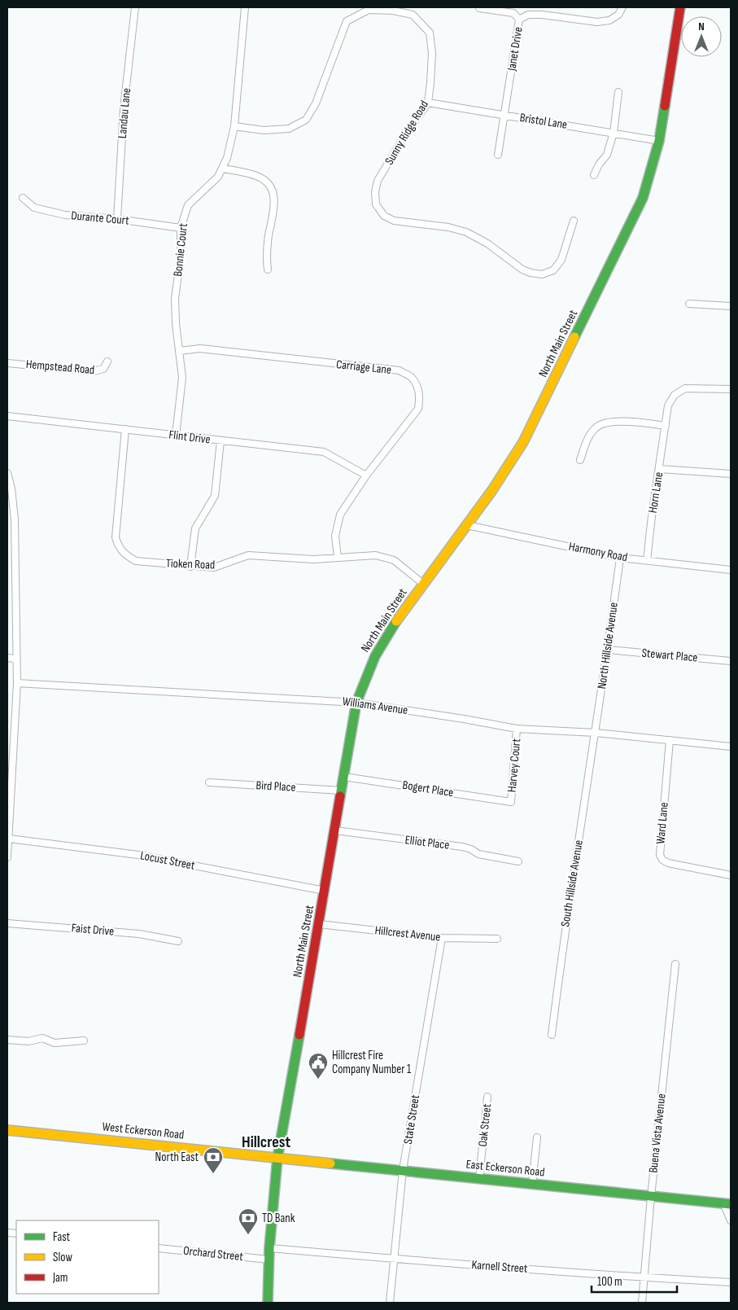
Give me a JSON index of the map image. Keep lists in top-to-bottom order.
{
  "streets": {
    "main road": ["North Main Street", "West Eckerson Road", "East Eckerson Road"],
    "street": [
      "Janet Drive",
      "Landau Lane",
      "Bristol Lane",
      "Sunny Ridge Road",
      "Durante Court",
      "Bonnie Court",
      "Hempstead Road",
      "Carriage Lane",
      "Flint Drive",
      "Horn Lane",
      "Harmony Road",
      "Tioken Road",
      "North Hillside Avenue",
      "Stewart Place",
      "Williams Avenue",
      "Harvey Court",
      "Bird Place",
      "Bogert Place",
      "Ward Lane",
      "Elliot Place",
      "Locust Street",
      "South Hillside Avenue",
      "Faist Drive",
      "Hillcrest Avenue",
      "State Street",
      "Oak Street",
      "Buena Vista Avenue",
      "Orchard Street",
      "Karnell Street"
    ]
  },
  "crossings": [
    ["Janet Drive", "Bristol Lane"],
    ["Landau Lane", "Durante Court"],
    ["Bristol Lane", "Sunny Ridge Road"],
    ["Bristol Lane", "North Main Street"],
    ["Sunny Ridge Road", "Bonnie Court"],
    ["Durante Court", "Bonnie Court"],
    ["Bonnie Court", "Carriage Lane"],
    ["Bonnie Court", "Flint Drive"],
    ["North Main Street", "Harmony Road"],
    ["North Main Street", "Tioken Road"],
    ["North Main Street", "Williams Avenue"],
    ["North Main Street", "Bird Place"],
    ["North Main Street", "Bogert Place"],
    ["North Main Street", "Elliot Place"],
    ["North Main Street", "Locust Street"],
    ["North Main Street", "Hillcrest Avenue"],
    ["North Main Street", "West Eckerson Road"],
    ["North Main Street", "East Eckerson Road"],
    ["North Main Street", "Orchard Street"],
    ["North Main Street", "Karnell Street"],
    ["Carriage Lane", "Flint Drive"],
    ["Carriage Lane", "Tioken Road"],
    ["Flint Drive", "Tioken Road"],
    ["Horn Lane", "Harmony Road"],
    ["Harmony Road", "North Hillside Avenue"],
    ["North Hillside Avenue", "Stewart Place"],
    ["North Hillside Avenue", "Williams Avenue"],
    ["North Hillside Avenue", "South Hillside Avenue"],
    ["Williams Avenue", "Harvey Court"],
    ["Williams Avenue", "Ward Lane"],
    ["Williams Avenue", "South Hillside Avenue"],
    ["Harvey Court", "Bogert Place"],
    ["Hillcrest Avenue", "State Street"],
    ["State Street", "East Eckerson Road"],
    ["State Street", "Karnell Street"],
    ["Oak Street", "East Eckerson Road"],
    ["West Eckerson Road", "East Eckerson Road"],
    ["Buena Vista Avenue", "East Eckerson Road"],
    ["Buena Vista Avenue", "Karnell Street"]
  ],
  "districts": ["Hillcrest"],
  "places": {
    "public building": ["Hillcrest Fire Company Number 1"],
    "bank": ["North East", "TD Bank"]
  },
  "legend": ["Fast", "Slow", "Jam"],
  "scale_bar": "100 m",
  "north": "top"
}
